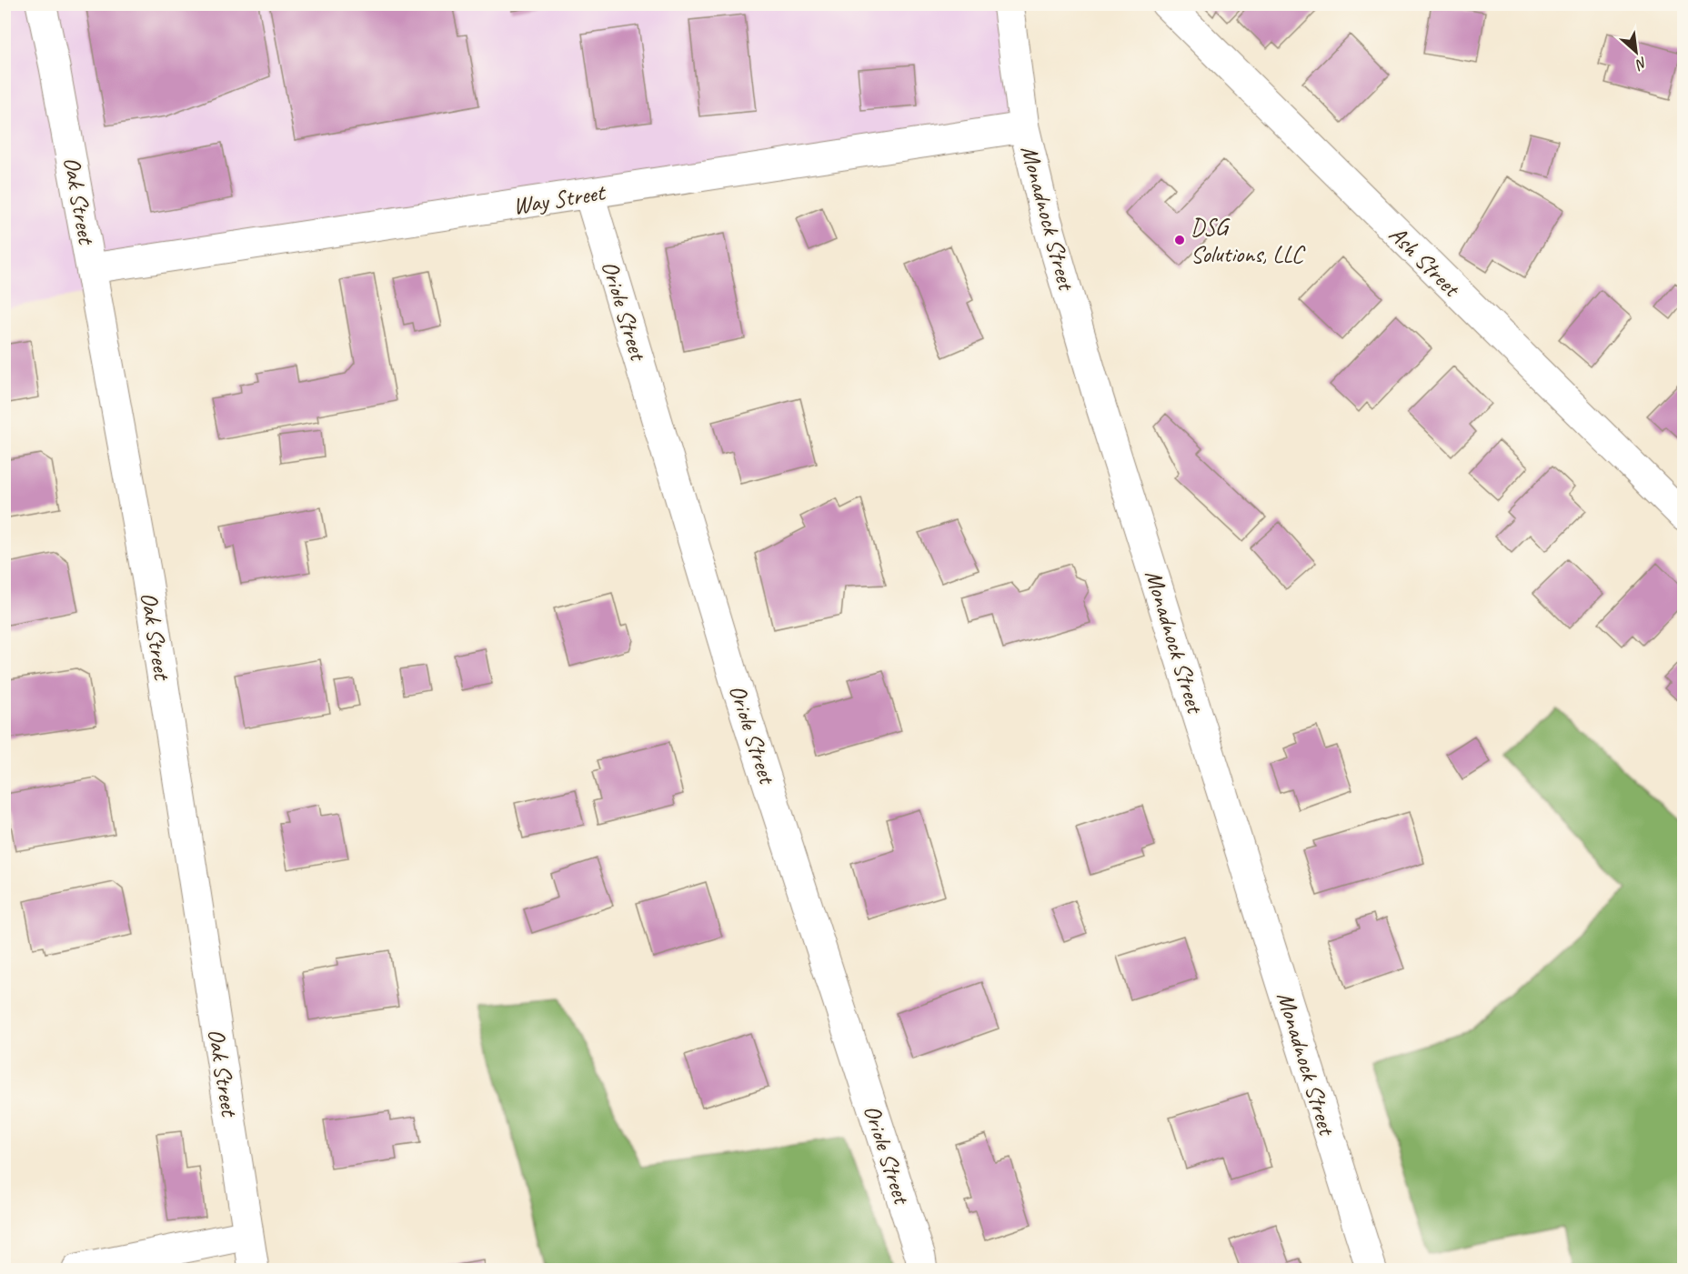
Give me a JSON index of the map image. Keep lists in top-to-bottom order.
{
  "streets": {
    "street": [
      "Way Street",
      "Oak Street",
      "Monadnock Street",
      "Ash Street",
      "Oriole Street"
    ]
  },
  "crossings": [
    ["Way Street", "Oak Street"],
    ["Way Street", "Monadnock Street"],
    ["Way Street", "Oriole Street"]
  ],
  "places": ["DSG Solutions, LLC"],
  "north": "bottom right"
}
